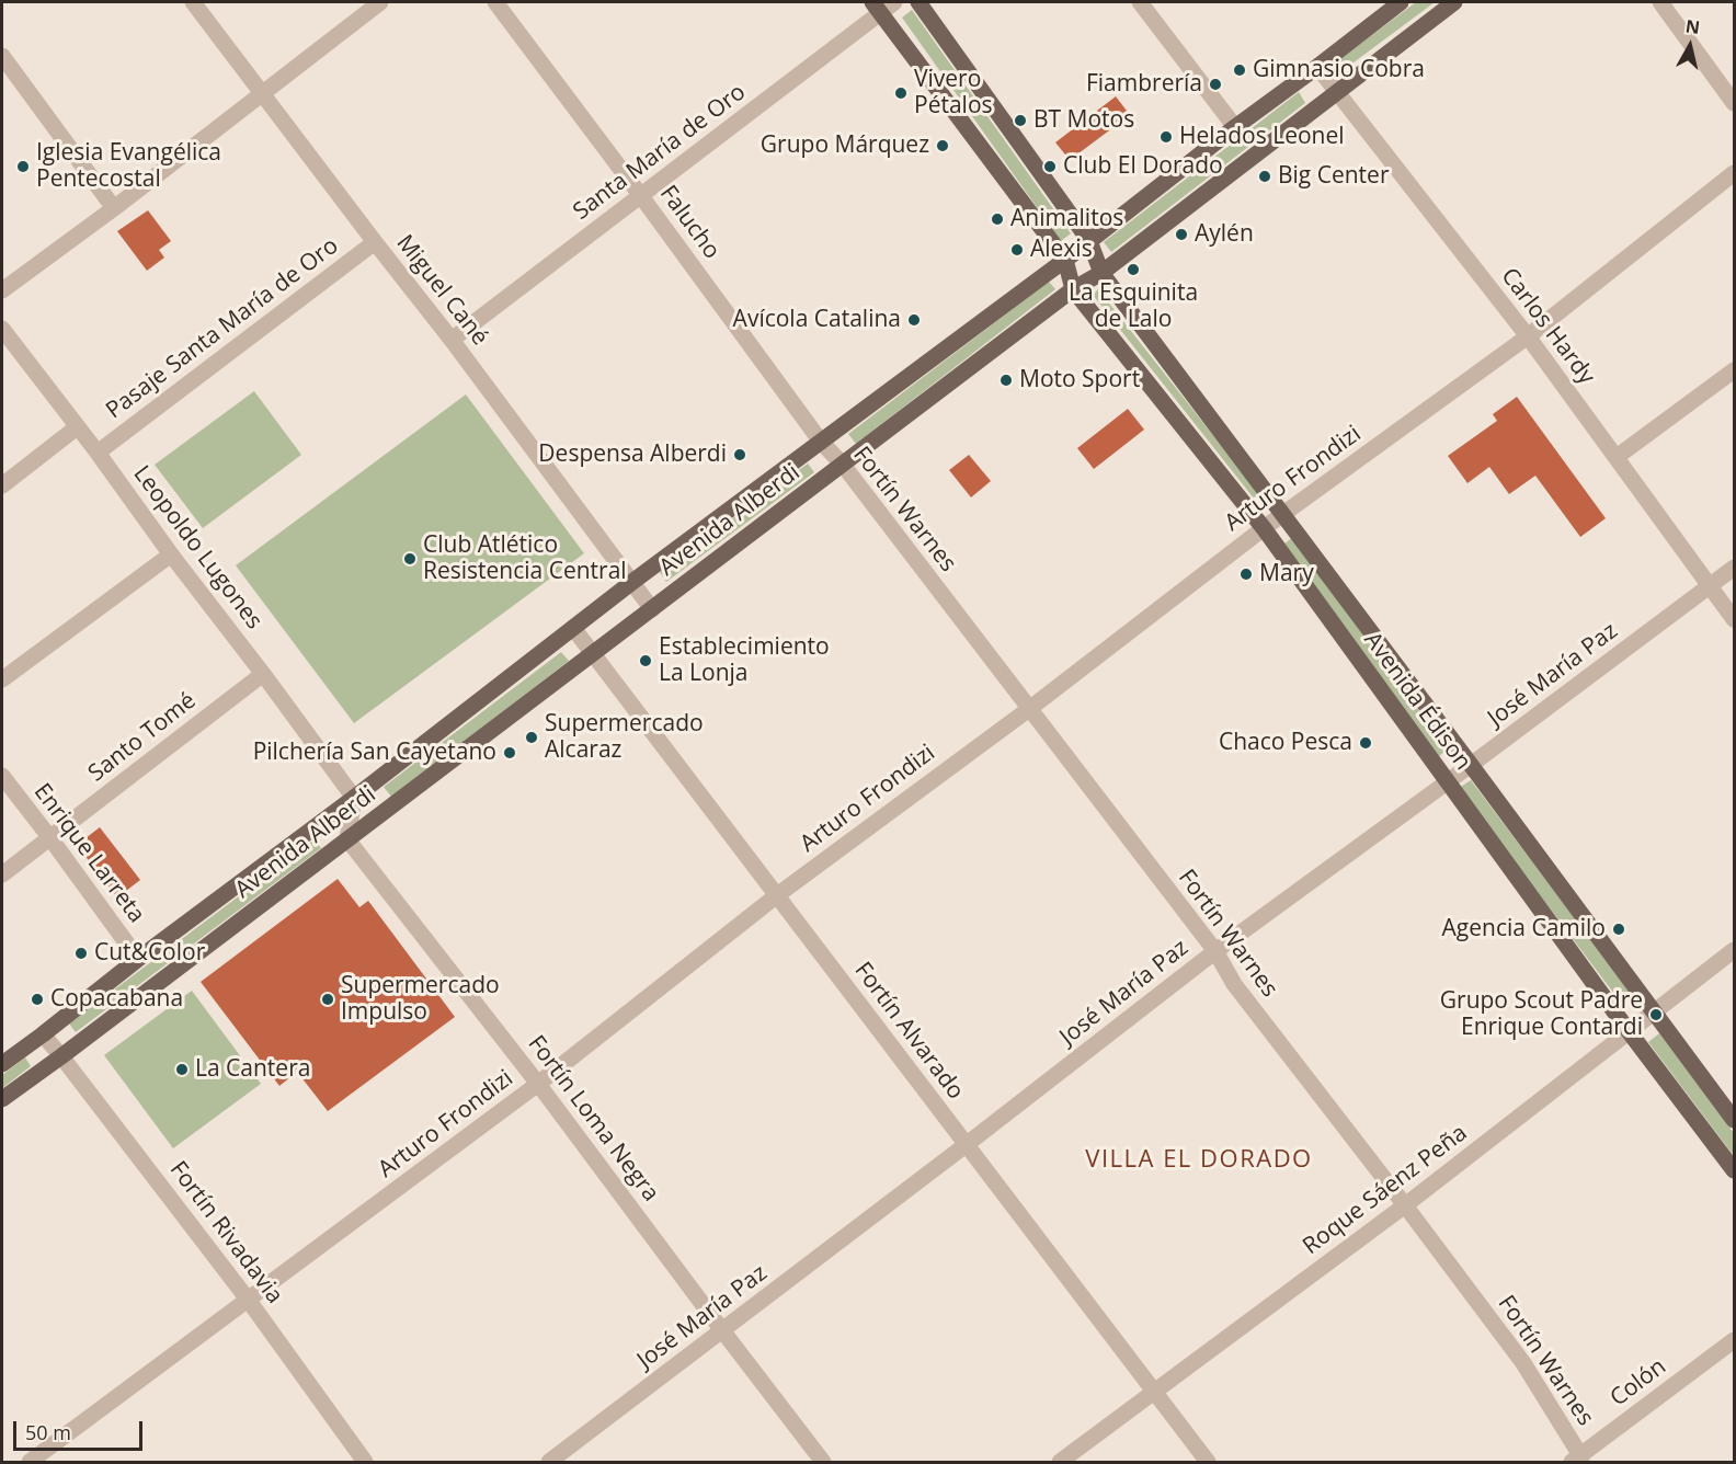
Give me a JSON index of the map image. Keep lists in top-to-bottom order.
{
  "streets": {
    "main road": ["Avenida Alberdi", "Avenida Édison"],
    "street": [
      "Santa María de Oro",
      "Falucho",
      "Miguel Cané",
      "Carlos Hardy",
      "Pasaje Santa María de Oro",
      "Arturo Frondizi",
      "Fortín Warnes",
      "Leopoldo Lugones",
      "José María Paz",
      "Santo Tomé",
      "Enrique Larreta",
      "Fortín Alvarado",
      "Fortín Loma Negra",
      "Roque Sáenz Peña",
      "Fortín Rivadavia",
      "Colón"
    ]
  },
  "crossings": [
    ["Santa María de Oro", "Falucho"],
    ["Santa María de Oro", "Miguel Cané"],
    ["Falucho", "Fortín Warnes"],
    ["Falucho", "Avenida Alberdi"],
    ["Miguel Cané", "Pasaje Santa María de Oro"],
    ["Miguel Cané", "Avenida Alberdi"],
    ["Carlos Hardy", "Arturo Frondizi"],
    ["Carlos Hardy", "Avenida Alberdi"],
    ["Carlos Hardy", "José María Paz"],
    ["Pasaje Santa María de Oro", "Leopoldo Lugones"],
    ["Arturo Frondizi", "Fortín Warnes"],
    ["Arturo Frondizi", "Avenida Édison"],
    ["Arturo Frondizi", "Fortín Alvarado"],
    ["Arturo Frondizi", "Fortín Loma Negra"],
    ["Arturo Frondizi", "Fortín Rivadavia"],
    ["Fortín Warnes", "Avenida Alberdi"],
    ["Fortín Warnes", "José María Paz"],
    ["Fortín Warnes", "Roque Sáenz Peña"],
    ["Fortín Warnes", "Colón"],
    ["Avenida Alberdi", "Leopoldo Lugones"],
    ["Avenida Alberdi", "Avenida Édison"],
    ["Avenida Alberdi", "Enrique Larreta"],
    ["Avenida Alberdi", "Fortín Alvarado"],
    ["Avenida Alberdi", "Fortín Loma Negra"],
    ["Avenida Alberdi", "Fortín Rivadavia"],
    ["Leopoldo Lugones", "Santo Tomé"],
    ["José María Paz", "Avenida Édison"],
    ["José María Paz", "Fortín Alvarado"],
    ["José María Paz", "Fortín Loma Negra"],
    ["Avenida Édison", "Roque Sáenz Peña"],
    ["Santo Tomé", "Enrique Larreta"],
    ["Fortín Alvarado", "Roque Sáenz Peña"]
  ],
  "districts": ["VILLA EL DORADO"],
  "places": [
    "Gimnasio Cobra",
    "Fiambrería",
    "Vivero Pétalos",
    "BT Motos",
    "Helados Leonel",
    "Grupo Márquez",
    "Iglesia Evangélica Pentecostal",
    "Club El Dorado",
    "Big Center",
    "Animalitos",
    "Aylén",
    "Alexis",
    "La Esquinita de Lalo",
    "Avícola Catalina",
    "Moto Sport",
    "Despensa Alberdi",
    "Club Atlético Resistencia Central",
    "Mary",
    "Establecimiento La Lonja",
    "Supermercado Alcaraz",
    "Chaco Pesca",
    "Pilchería San Cayetano",
    "Agencia Camilo",
    "Cut&Color",
    "Copacabana",
    "Supermercado Impulso",
    "Grupo Scout Padre Enrique Contardi",
    "La Cantera"
  ],
  "scale_bar": "50 m",
  "north": "top"
}
